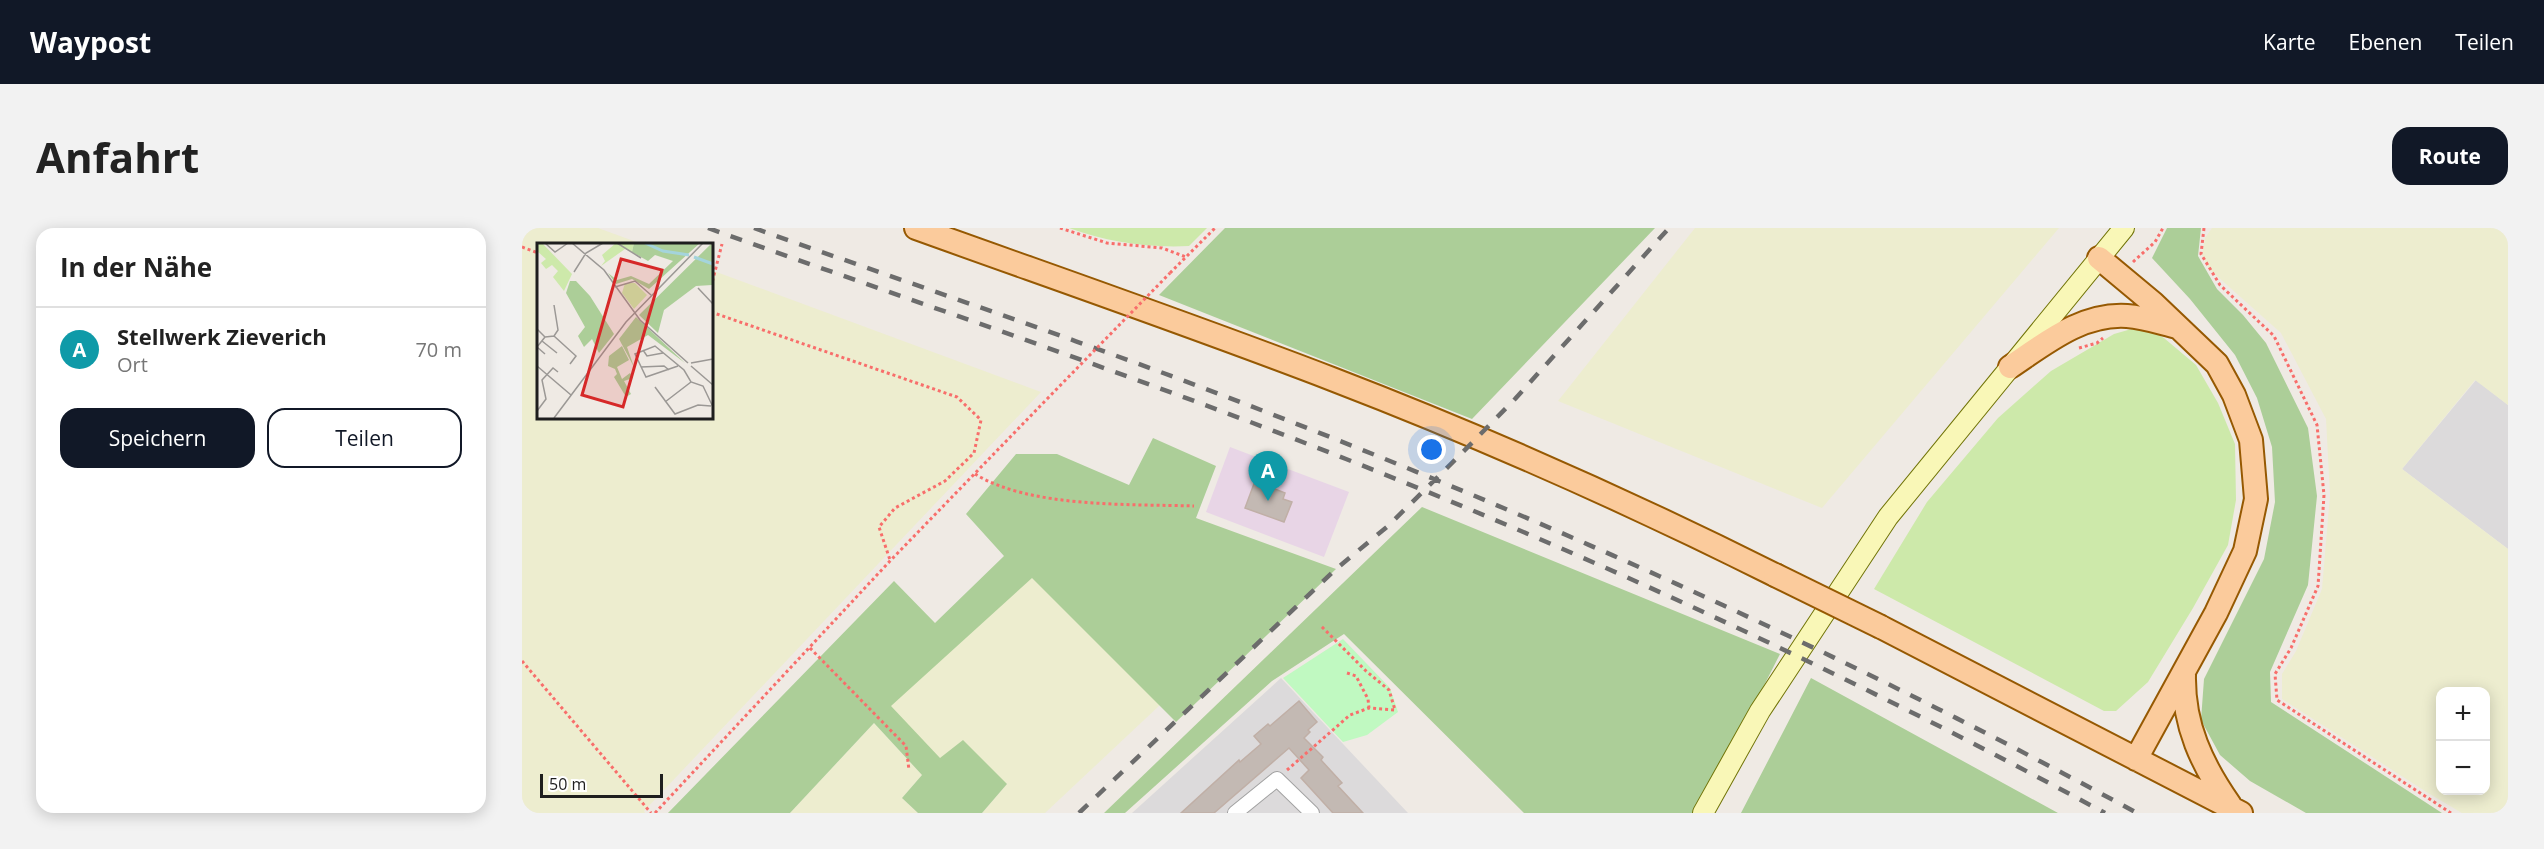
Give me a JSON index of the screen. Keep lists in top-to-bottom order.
{
  "scale_bar": "50 m",
  "page": {
    "header": "Waypost",
    "nav": ["Karte", "Ebenen", "Teilen"],
    "buttons": [
      "Route",
      ["Speichern", "Teilen"]
    ],
    "title": "Anfahrt",
    "heading": "In der Nähe",
    "list": [
      {
        "mark": "A",
        "name": "Stellwerk Zieverich",
        "note": "Ort",
        "value": "70 m"
      }
    ],
    "pins": "A",
    "map_buttons": ["+", "−"],
    "scale": "50 m"
  }
}
